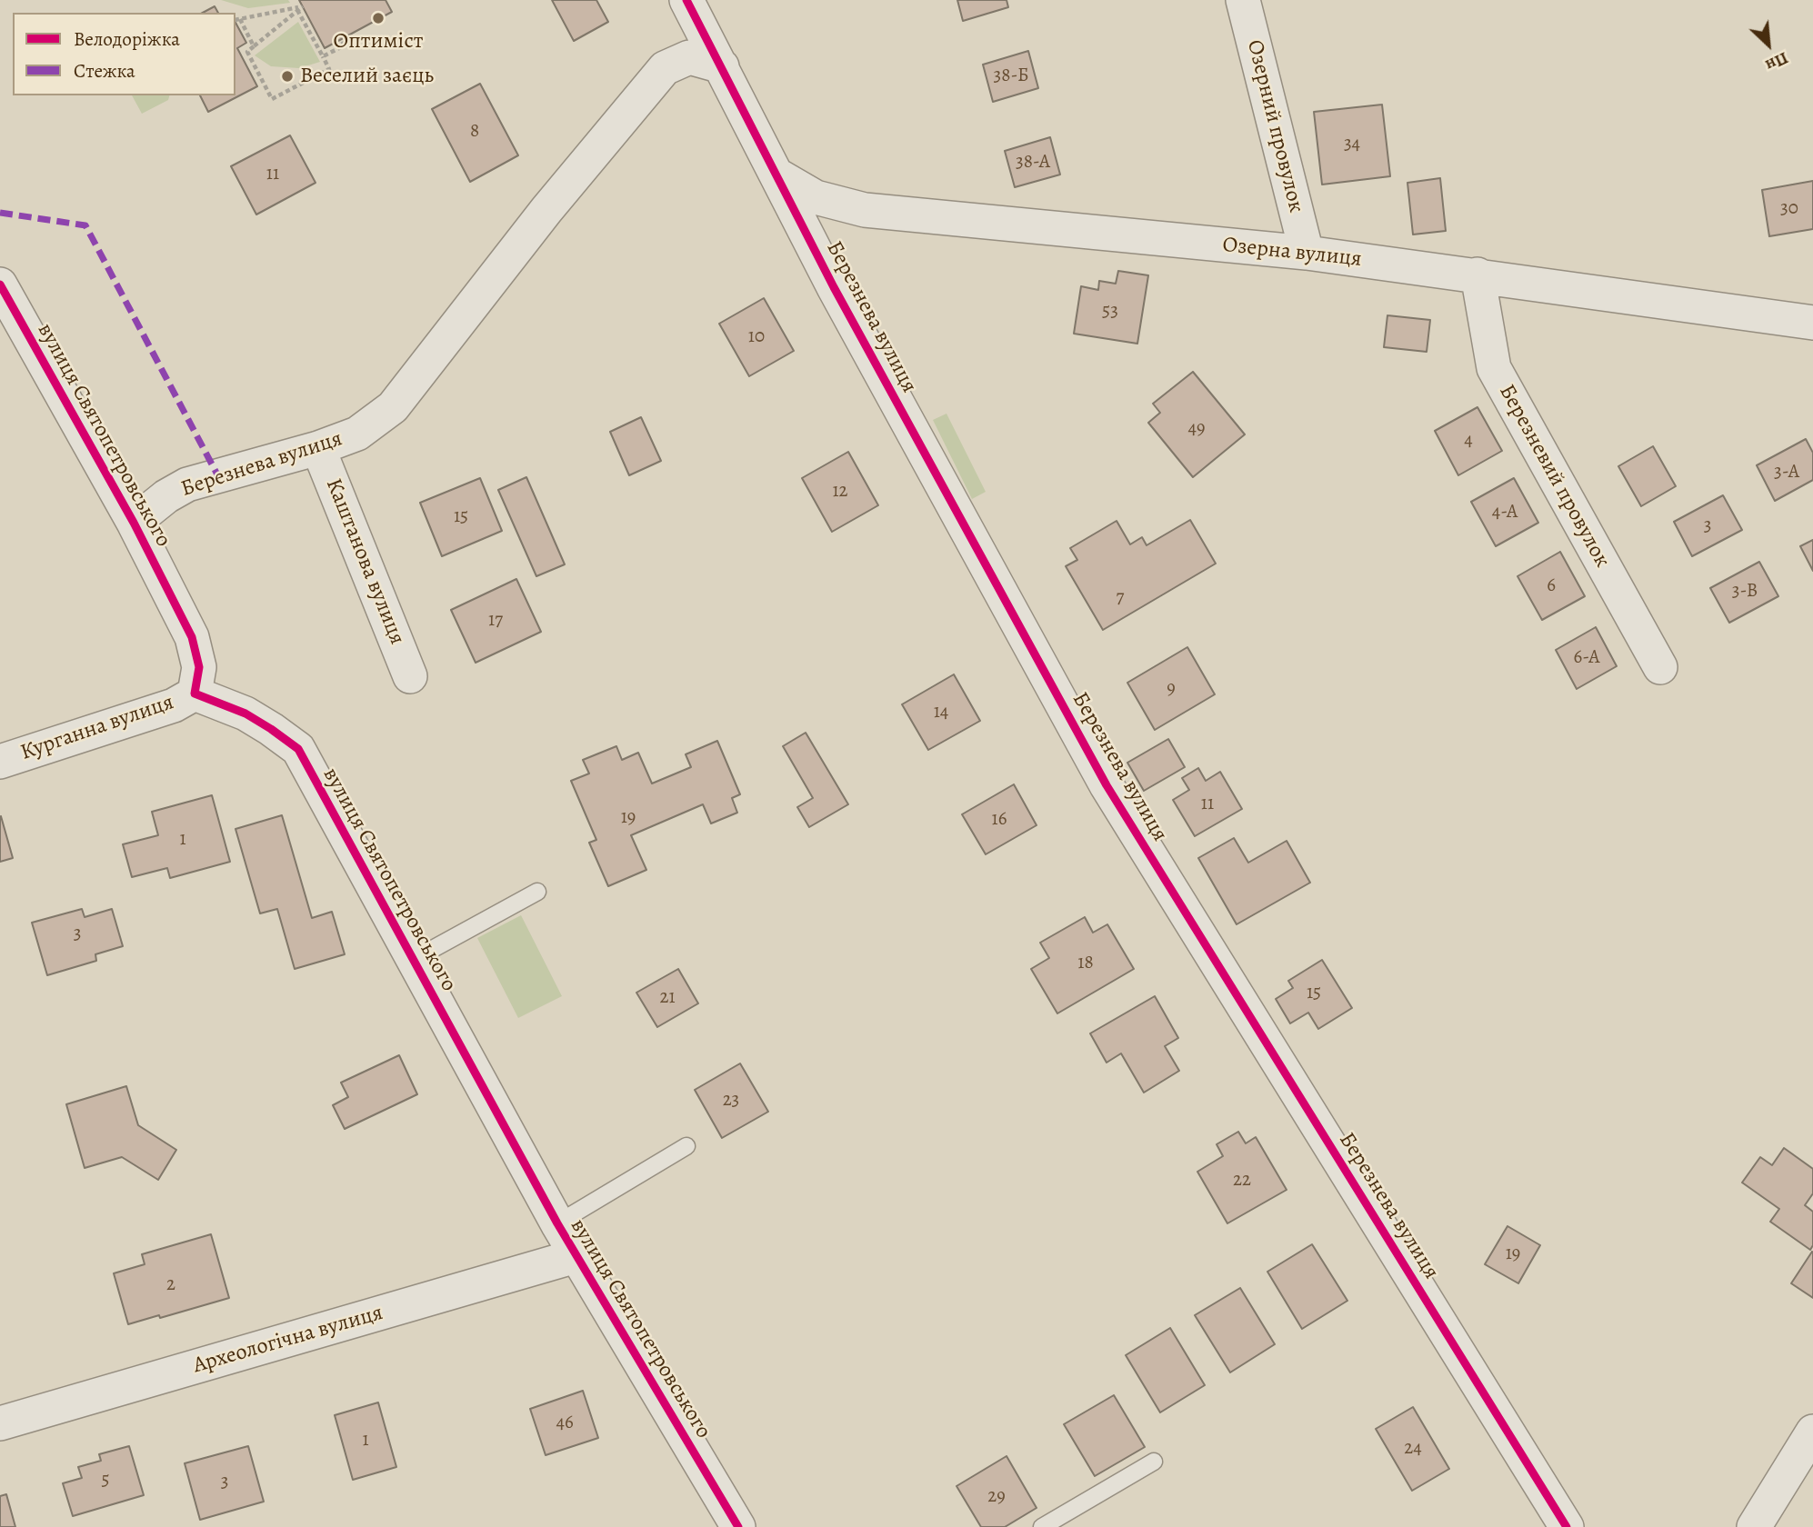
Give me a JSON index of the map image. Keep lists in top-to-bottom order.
{
  "streets": {
    "street": [
      "Озерний провулок",
      "Озерна вулиця",
      "Березнева вулиця",
      "вулиця Святопетровського",
      "Березневий провулок",
      "Каштанова вулиця",
      "Курганна вулиця",
      "Археологічна вулиця"
    ]
  },
  "crossings": [
    ["Озерний провулок", "Озерна вулиця"],
    ["Озерна вулиця", "Березнева вулиця"],
    ["Озерна вулиця", "Березневий провулок"],
    ["Березнева вулиця", "вулиця Святопетровського"],
    ["Березнева вулиця", "Каштанова вулиця"],
    ["вулиця Святопетровського", "Курганна вулиця"],
    ["вулиця Святопетровського", "Археологічна вулиця"]
  ],
  "places": ["Оптиміст", "Веселий заєць"],
  "house_numbers": [
    "38-Б",
    "8",
    "34",
    "38-А",
    "11",
    "30",
    "53",
    "10",
    "49",
    "4",
    "3-А",
    "12",
    "4-А",
    "15",
    "3",
    "6",
    "3-В",
    "7",
    "17",
    "6-А",
    "9",
    "14",
    "11",
    "19",
    "16",
    "1",
    "3",
    "18",
    "15",
    "21",
    "23",
    "22",
    "19",
    "2",
    "46",
    "1",
    "24",
    "5",
    "3",
    "29"
  ],
  "legend": ["Велодоріжка", "Стежка"],
  "north": "bottom right"
}
